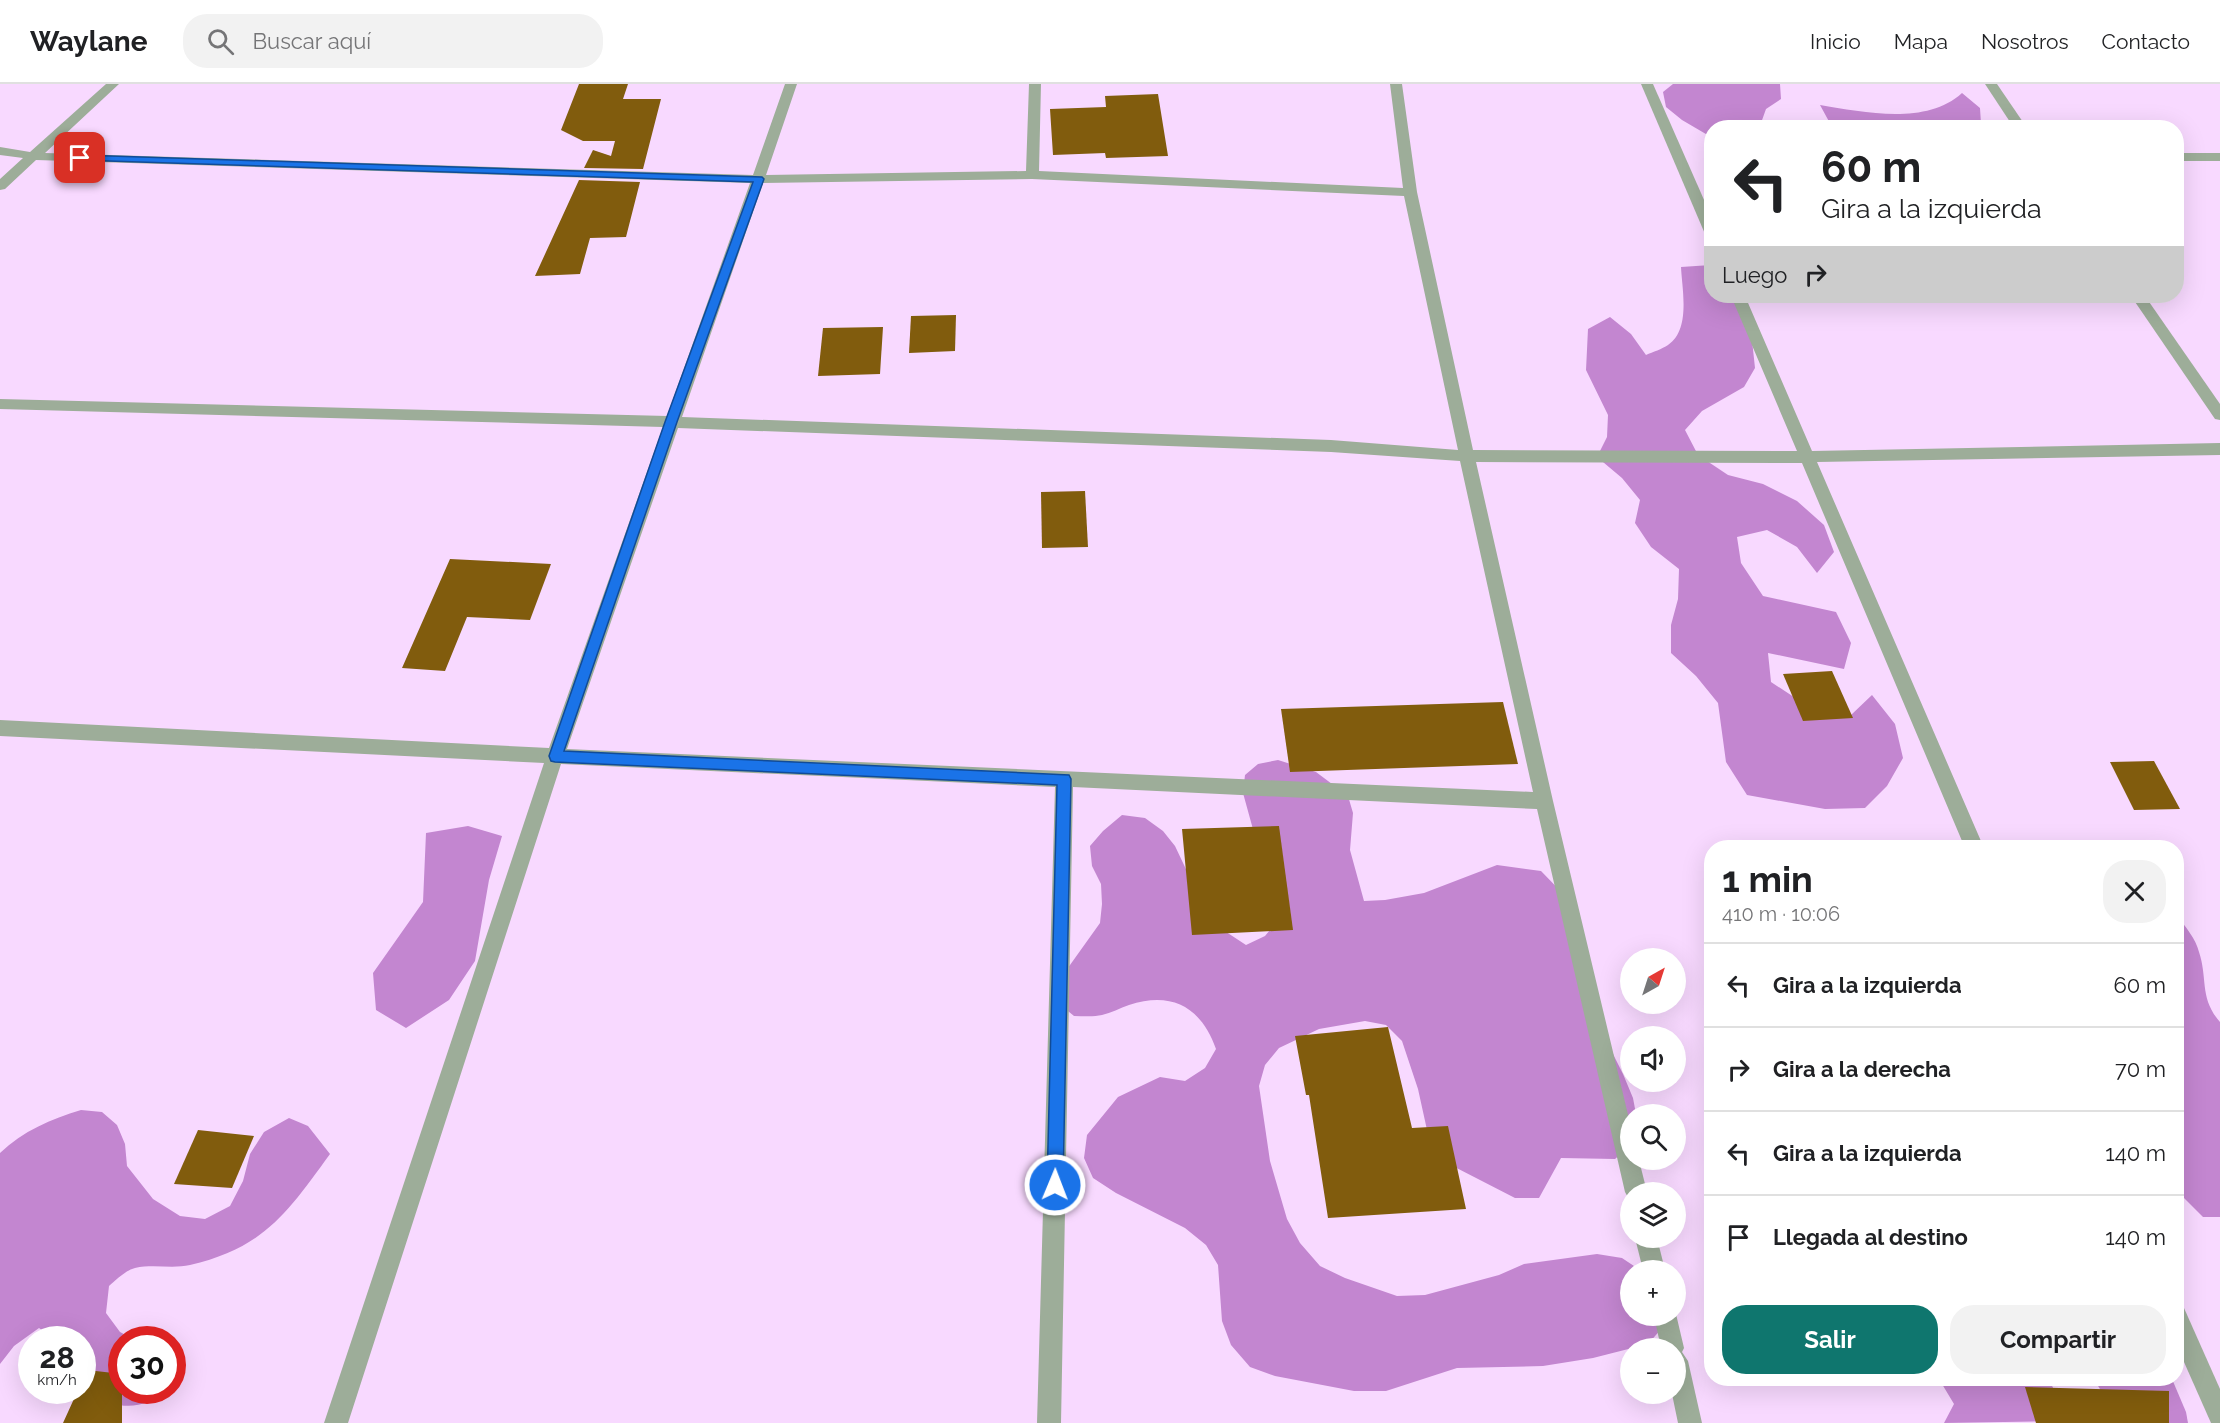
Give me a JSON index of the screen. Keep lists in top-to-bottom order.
{
  "north": "top right",
  "page": {
    "header": "Waylane",
    "search": "Buscar aquí",
    "nav": [
      "Inicio",
      "Mapa",
      "Nosotros",
      "Contacto"
    ],
    "turn": ["60 m", "Gira a la izquierda"],
    "then": "Luego",
    "heading": ["1 min", "410 m · 10:06"],
    "list": [
      {
        "name": "Gira a la izquierda",
        "value": "60 m"
      },
      {
        "name": "Gira a la derecha",
        "value": "70 m"
      },
      {
        "name": "Gira a la izquierda",
        "value": "140 m"
      },
      {
        "name": "Llegada al destino",
        "value": "140 m"
      }
    ],
    "map_buttons": ["+", "−"],
    "buttons": ["Salir", "Compartir"],
    "speed": "28 km/h",
    "limit": "30"
  }
}
